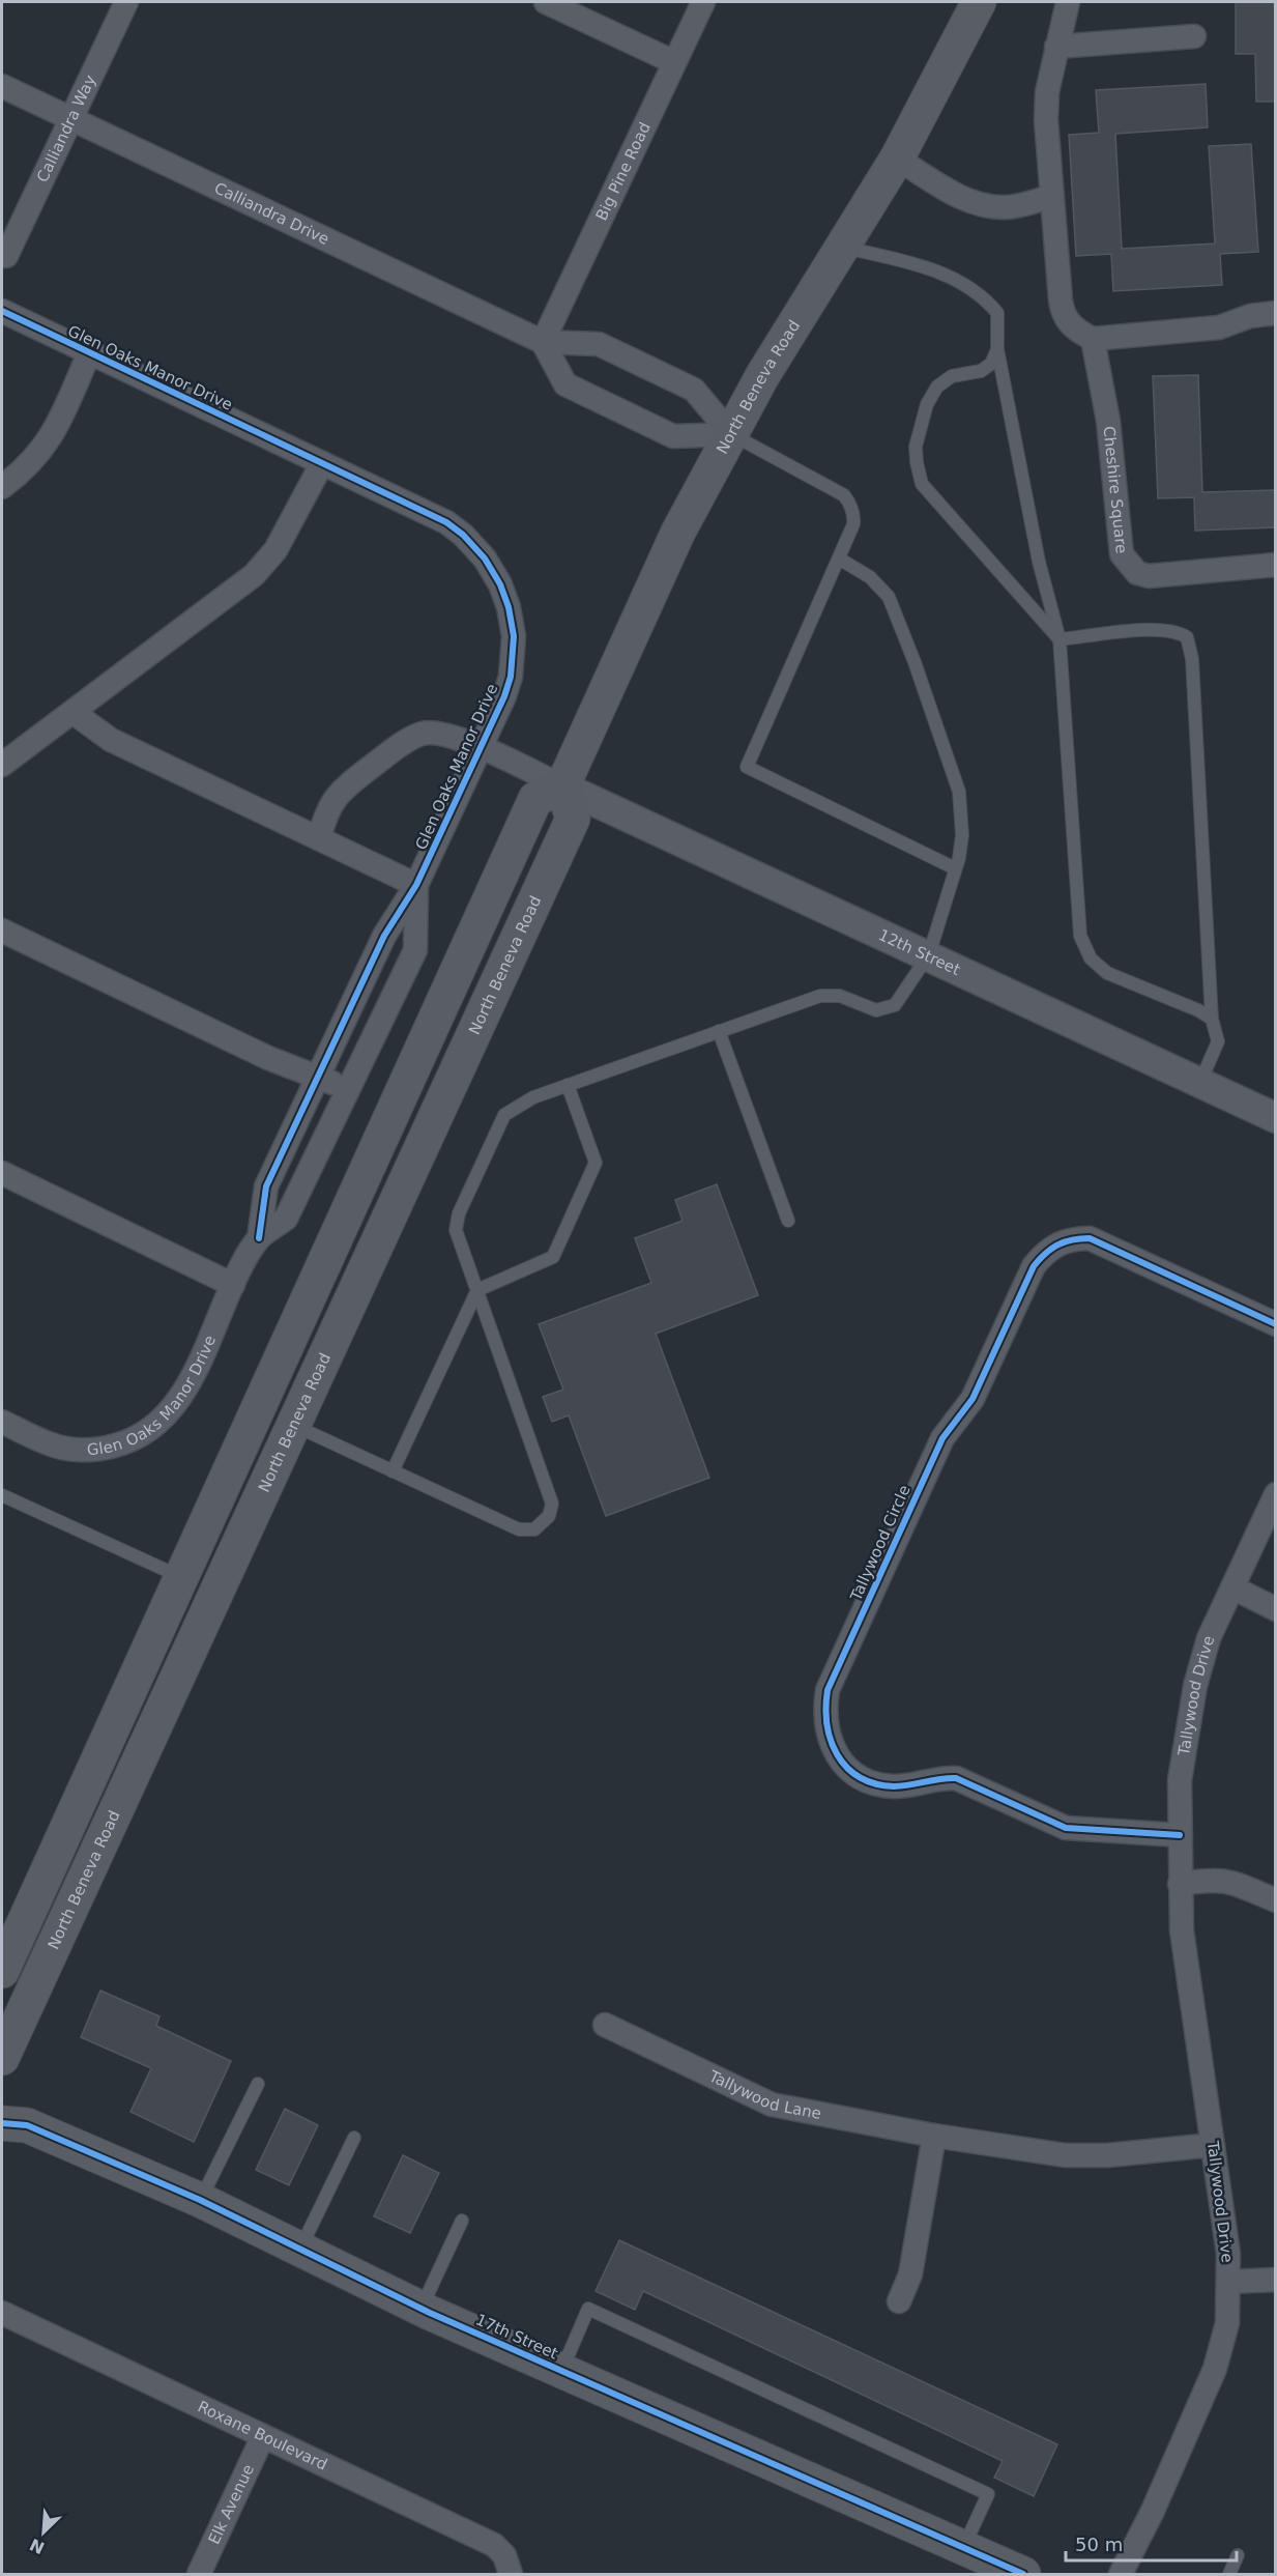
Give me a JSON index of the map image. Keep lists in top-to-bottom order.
{
  "streets": {
    "main road": ["North Beneva Road", "17th Street"],
    "street": [
      "Calliandra Way",
      "Big Pine Road",
      "Calliandra Drive",
      "Glen Oaks Manor Drive",
      "Cheshire Square",
      "12th Street",
      "Tallywood Circle",
      "Tallywood Drive",
      "Tallywood Lane",
      "Roxane Boulevard",
      "Elk Avenue"
    ]
  },
  "crossings": [
    ["Calliandra Way", "Calliandra Drive"],
    ["Big Pine Road", "Calliandra Drive"],
    ["Calliandra Drive", "North Beneva Road"],
    ["Glen Oaks Manor Drive", "North Beneva Road"],
    ["Glen Oaks Manor Drive", "12th Street"],
    ["North Beneva Road", "12th Street"],
    ["Tallywood Circle", "Tallywood Drive"],
    ["Tallywood Drive", "Tallywood Lane"],
    ["Roxane Boulevard", "Elk Avenue"]
  ],
  "scale_bar": "50 m",
  "north": "bottom left"
}
